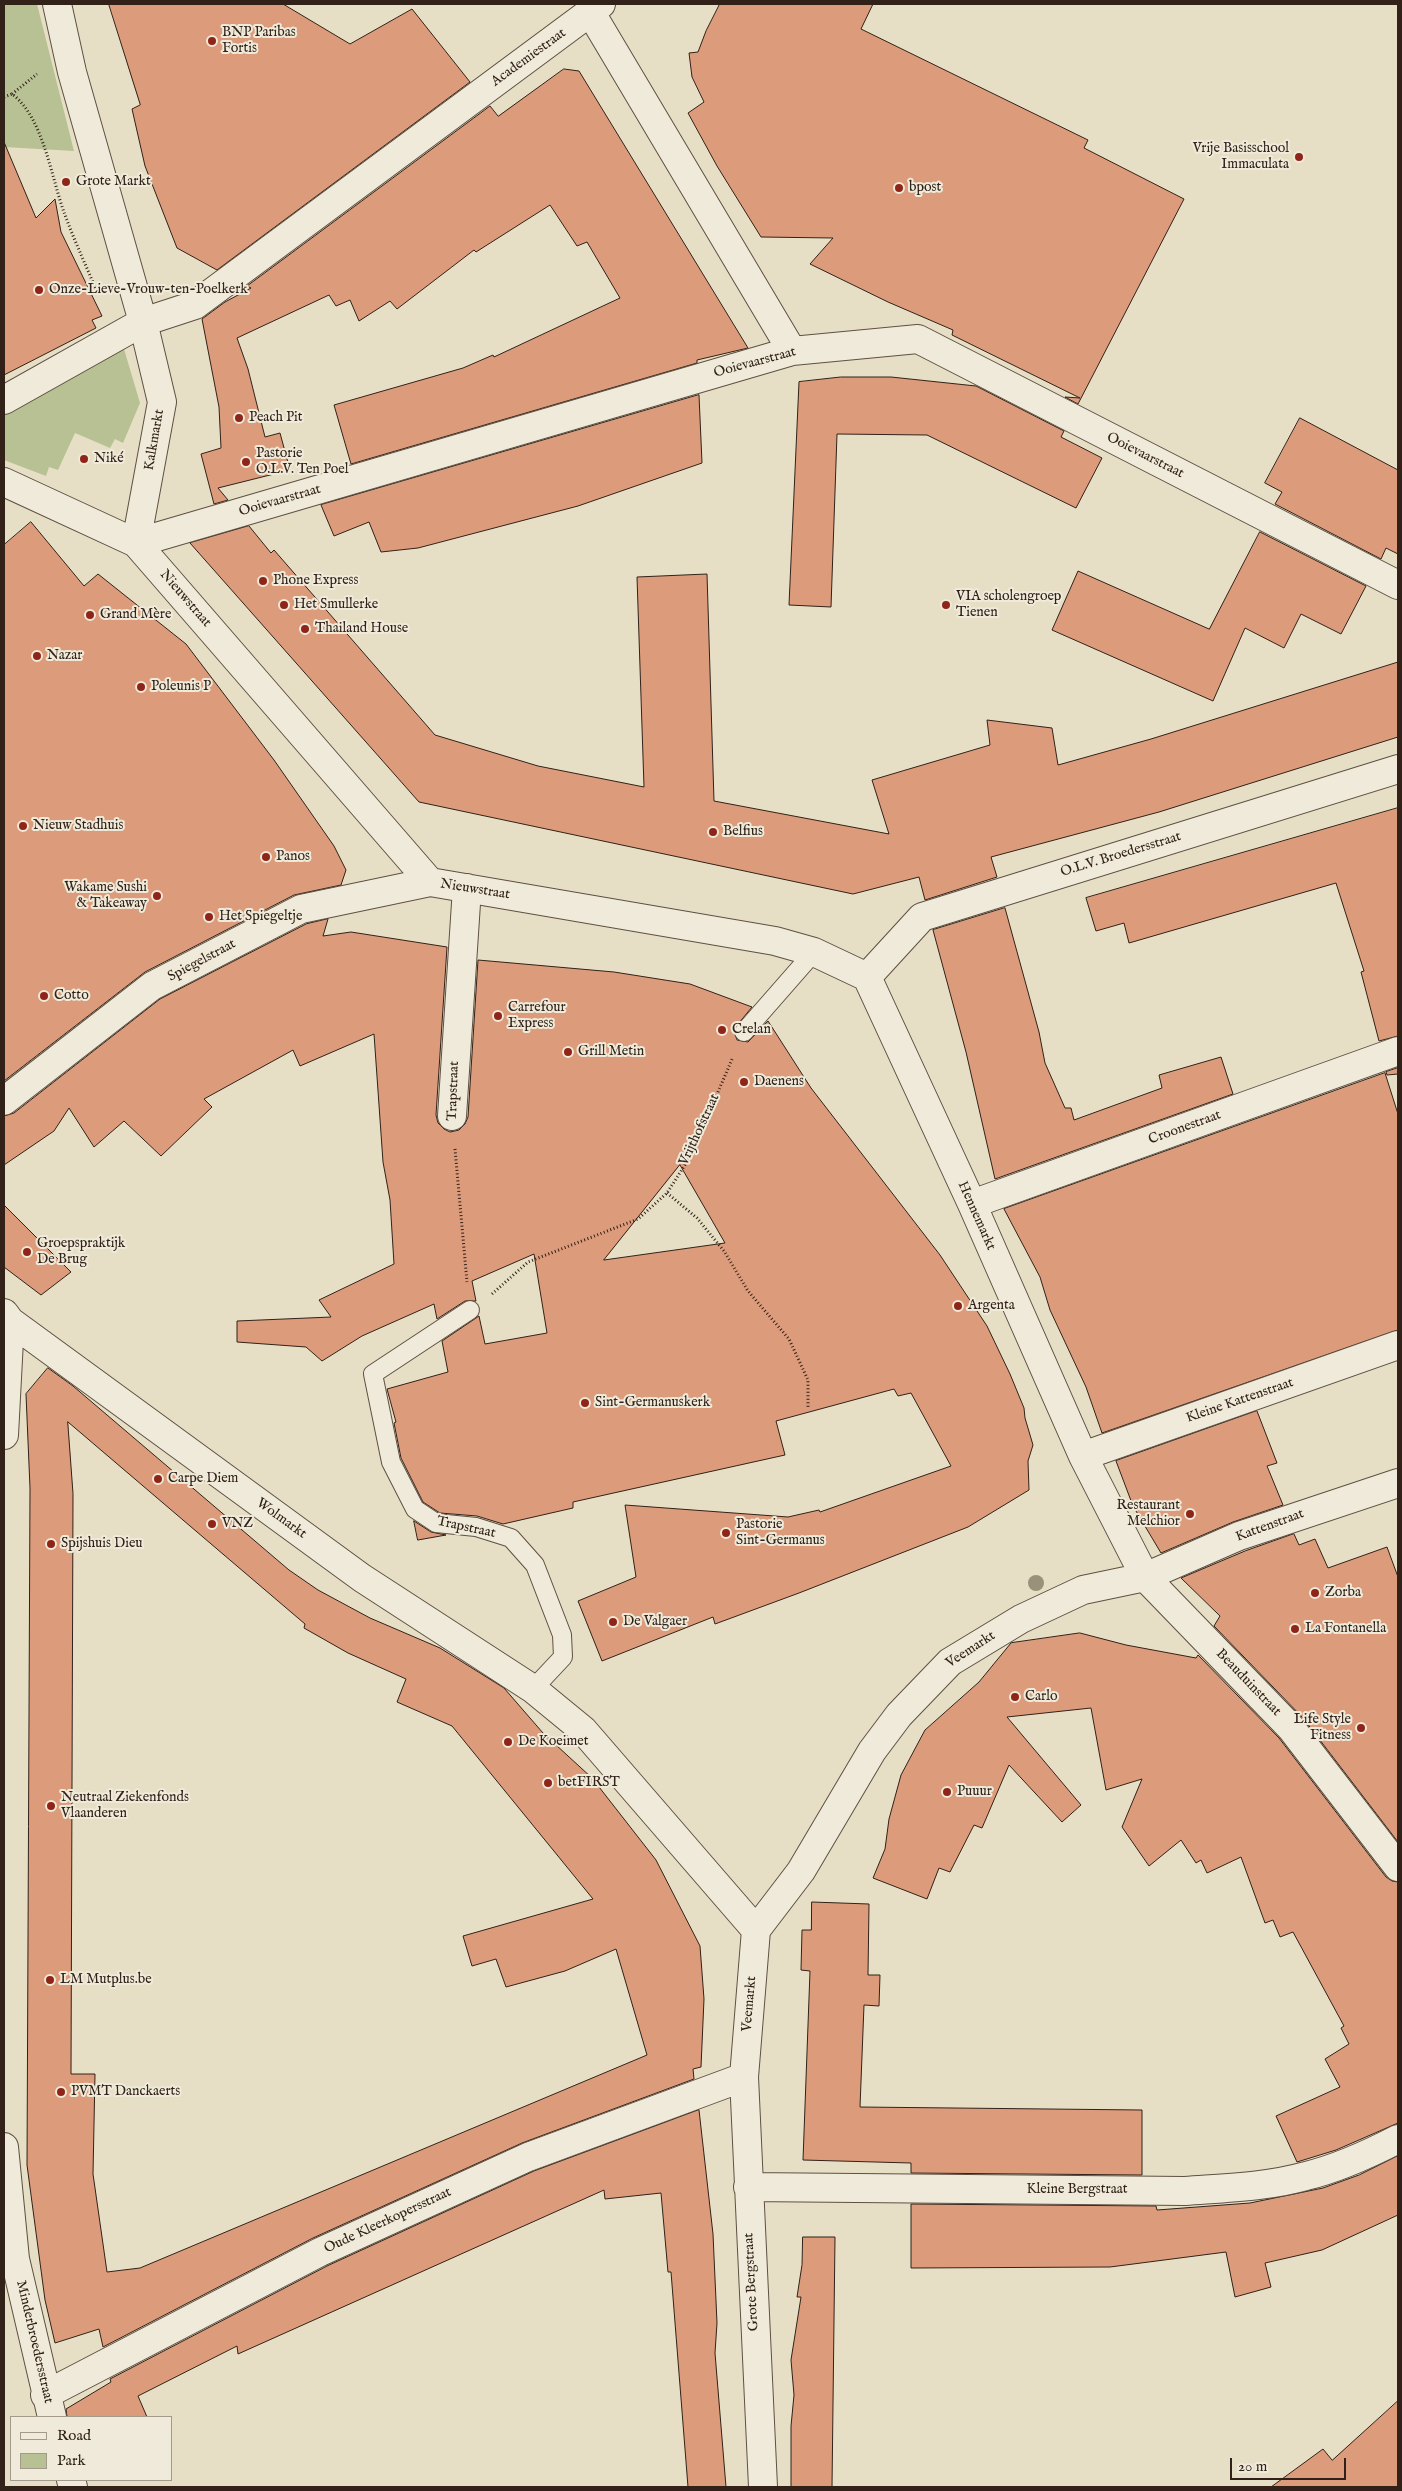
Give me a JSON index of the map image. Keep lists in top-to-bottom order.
{
  "streets": {
    "street": [
      "Academiestraat",
      "Ooievaarstraat",
      "Kalkmarkt",
      "Nieuwstraat",
      "O.L.V. Broedersstraat",
      "Spiegelstraat",
      "Trapstraat",
      "Croonestraat",
      "Hennemarkt",
      "Kleine Kattenstraat",
      "Wolmarkt",
      "Kattenstraat",
      "Veemarkt",
      "Beauduinstraat",
      "Kleine Bergstraat",
      "Oude Kleerkopersstraat",
      "Grote Bergstraat",
      "Minderbroedersstraat"
    ],
    "path": ["Vrijthofstraat"]
  },
  "crossings": [
    ["Academiestraat", "Ooievaarstraat"],
    ["Academiestraat", "Kalkmarkt"],
    ["Ooievaarstraat", "Kalkmarkt"],
    ["Ooievaarstraat", "Nieuwstraat"],
    ["Kalkmarkt", "Nieuwstraat"],
    ["Nieuwstraat", "O.L.V. Broedersstraat"],
    ["Nieuwstraat", "Spiegelstraat"],
    ["Nieuwstraat", "Trapstraat"],
    ["Nieuwstraat", "Hennemarkt"],
    ["O.L.V. Broedersstraat", "Hennemarkt"],
    ["Trapstraat", "Vrijthofstraat"],
    ["Trapstraat", "Wolmarkt"],
    ["Croonestraat", "Hennemarkt"],
    ["Hennemarkt", "Kleine Kattenstraat"],
    ["Kattenstraat", "Veemarkt"],
    ["Kattenstraat", "Beauduinstraat"],
    ["Veemarkt", "Beauduinstraat"],
    ["Veemarkt", "Oude Kleerkopersstraat"],
    ["Veemarkt", "Grote Bergstraat"],
    ["Kleine Bergstraat", "Grote Bergstraat"],
    ["Oude Kleerkopersstraat", "Grote Bergstraat"],
    ["Oude Kleerkopersstraat", "Minderbroedersstraat"]
  ],
  "places": [
    "BNP Paribas Fortis",
    "Vrije Basisschool Immaculata",
    "Grote Markt",
    "bpost",
    "Onze-Lieve-Vrouw-ten-Poelkerk",
    "Peach Pit",
    "Niké",
    "Pastorie O.L.V. Ten Poel",
    "Phone Express",
    "Het Smullerke",
    "VIA scholengroep Tienen",
    "Grand Mère",
    "Thailand House",
    "Nazar",
    "Poleunis P",
    "Nieuw Stadhuis",
    "Belfius",
    "Panos",
    "Wakame Sushi & Takeaway",
    "Het Spiegeltje",
    "Cotto",
    "Carrefour Express",
    "Crelan",
    "Grill Metin",
    "Daenens",
    "Groepspraktijk De Brug",
    "Argenta",
    "Sint-Germanuskerk",
    "Carpe Diem",
    "Restaurant Melchior",
    "VNZ",
    "Pastorie Sint-Germanus",
    "Spijshuis Dieu",
    "Zorba",
    "De Valgaer",
    "La Fontanella",
    "Carlo",
    "Life Style Fitness",
    "De Koeimet",
    "betFIRST",
    "Puuur",
    "Neutraal Ziekenfonds Vlaanderen",
    "LM Mutplus.be",
    "PVMT Danckaerts"
  ],
  "legend": ["Road", "Park"],
  "scale_bar": "20 m"
}
